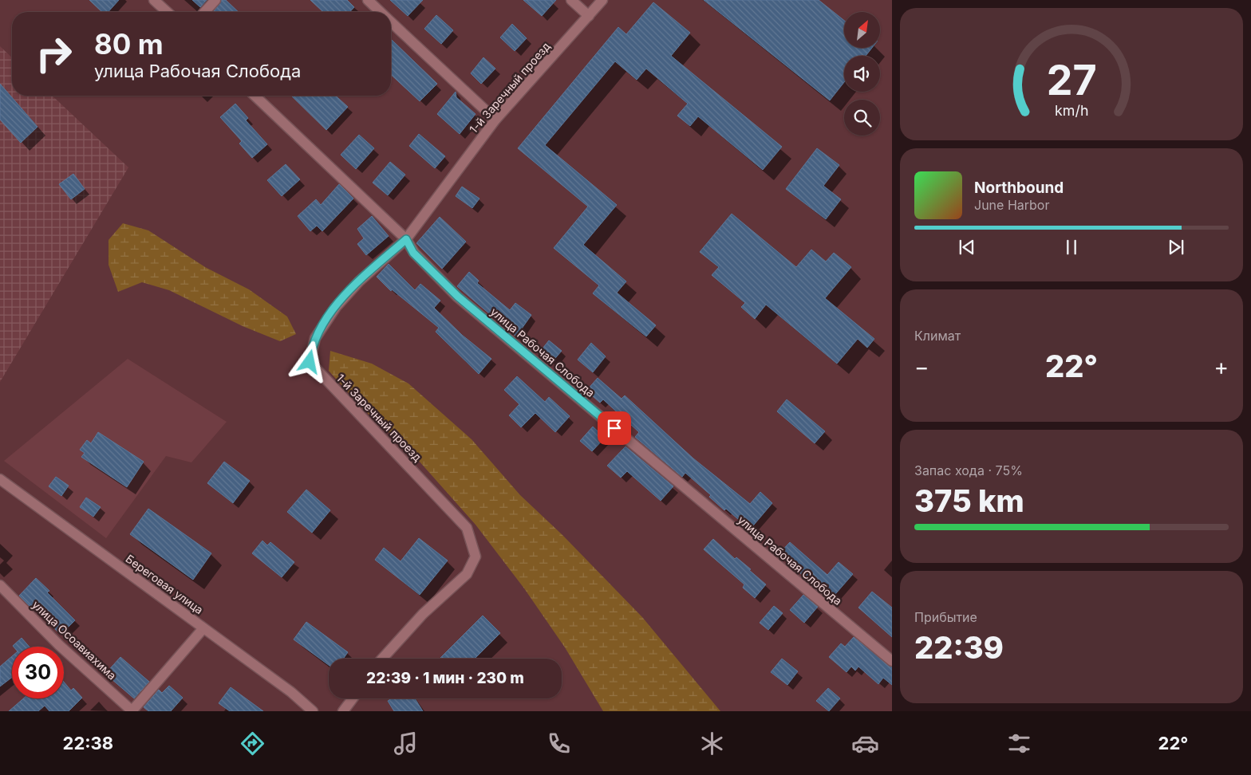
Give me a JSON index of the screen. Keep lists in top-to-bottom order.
{
  "streets": {
    "street": [
      "1-й Заречный проезд",
      "улица Рабочая Слобода",
      "Береговая улица",
      "улица Осоавиахима"
    ]
  },
  "crossings": [
    ["1-й Заречный проезд", "улица Рабочая Слобода"]
  ],
  "north": "top right",
  "page": {
    "turn": ["80 m", "улица Рабочая Слобода"],
    "song": ["Northbound", "June Harbor"],
    "tile": [
      "Климат",
      ["Запас хода · 75%", "375 km"],
      ["Прибытие", "22:39"]
    ],
    "heat": ["−", "22°", "+"],
    "limit": "30",
    "trip": "22:39 · 1 мин · 230 m",
    "tabs": ["22:38", "22°"],
    "gauge": ["27", "km/h"]
  }
}
